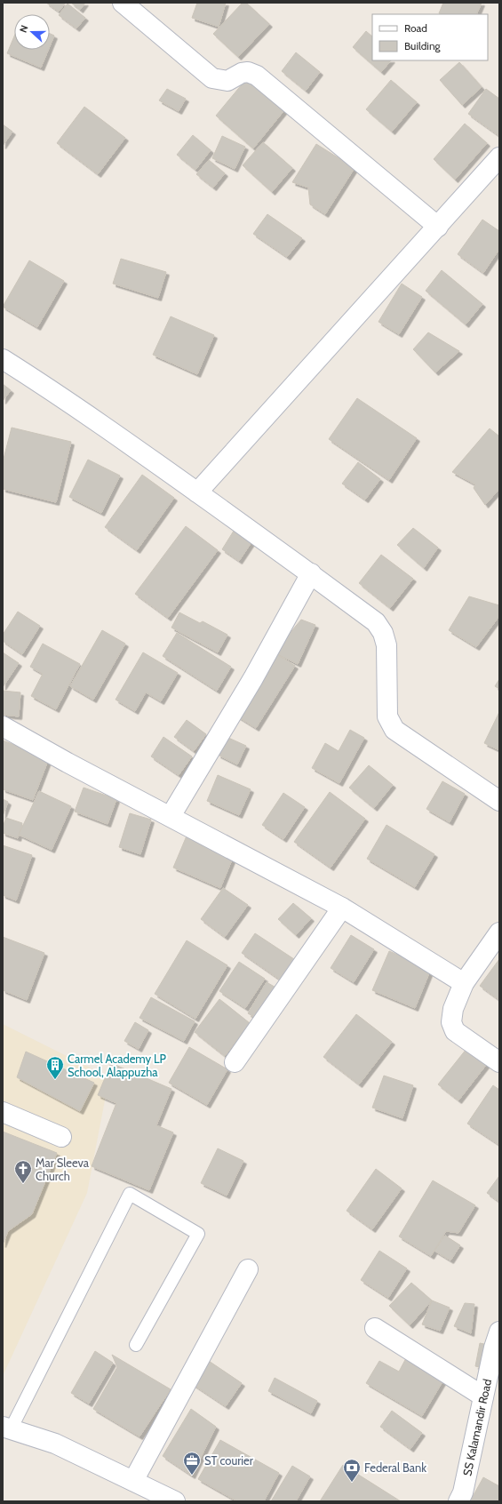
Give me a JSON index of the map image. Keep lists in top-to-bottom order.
{
  "streets": {
    "street": ["SS Kalamandir Road"]
  },
  "places": {
    "building": ["Carmel Academy LP School, Alappuzha"],
    "church": ["Mar Sleeva Church"],
    "office": ["ST courier"],
    "bank": ["Federal Bank"]
  },
  "legend": ["Road", "Building"],
  "north": "left"
}
